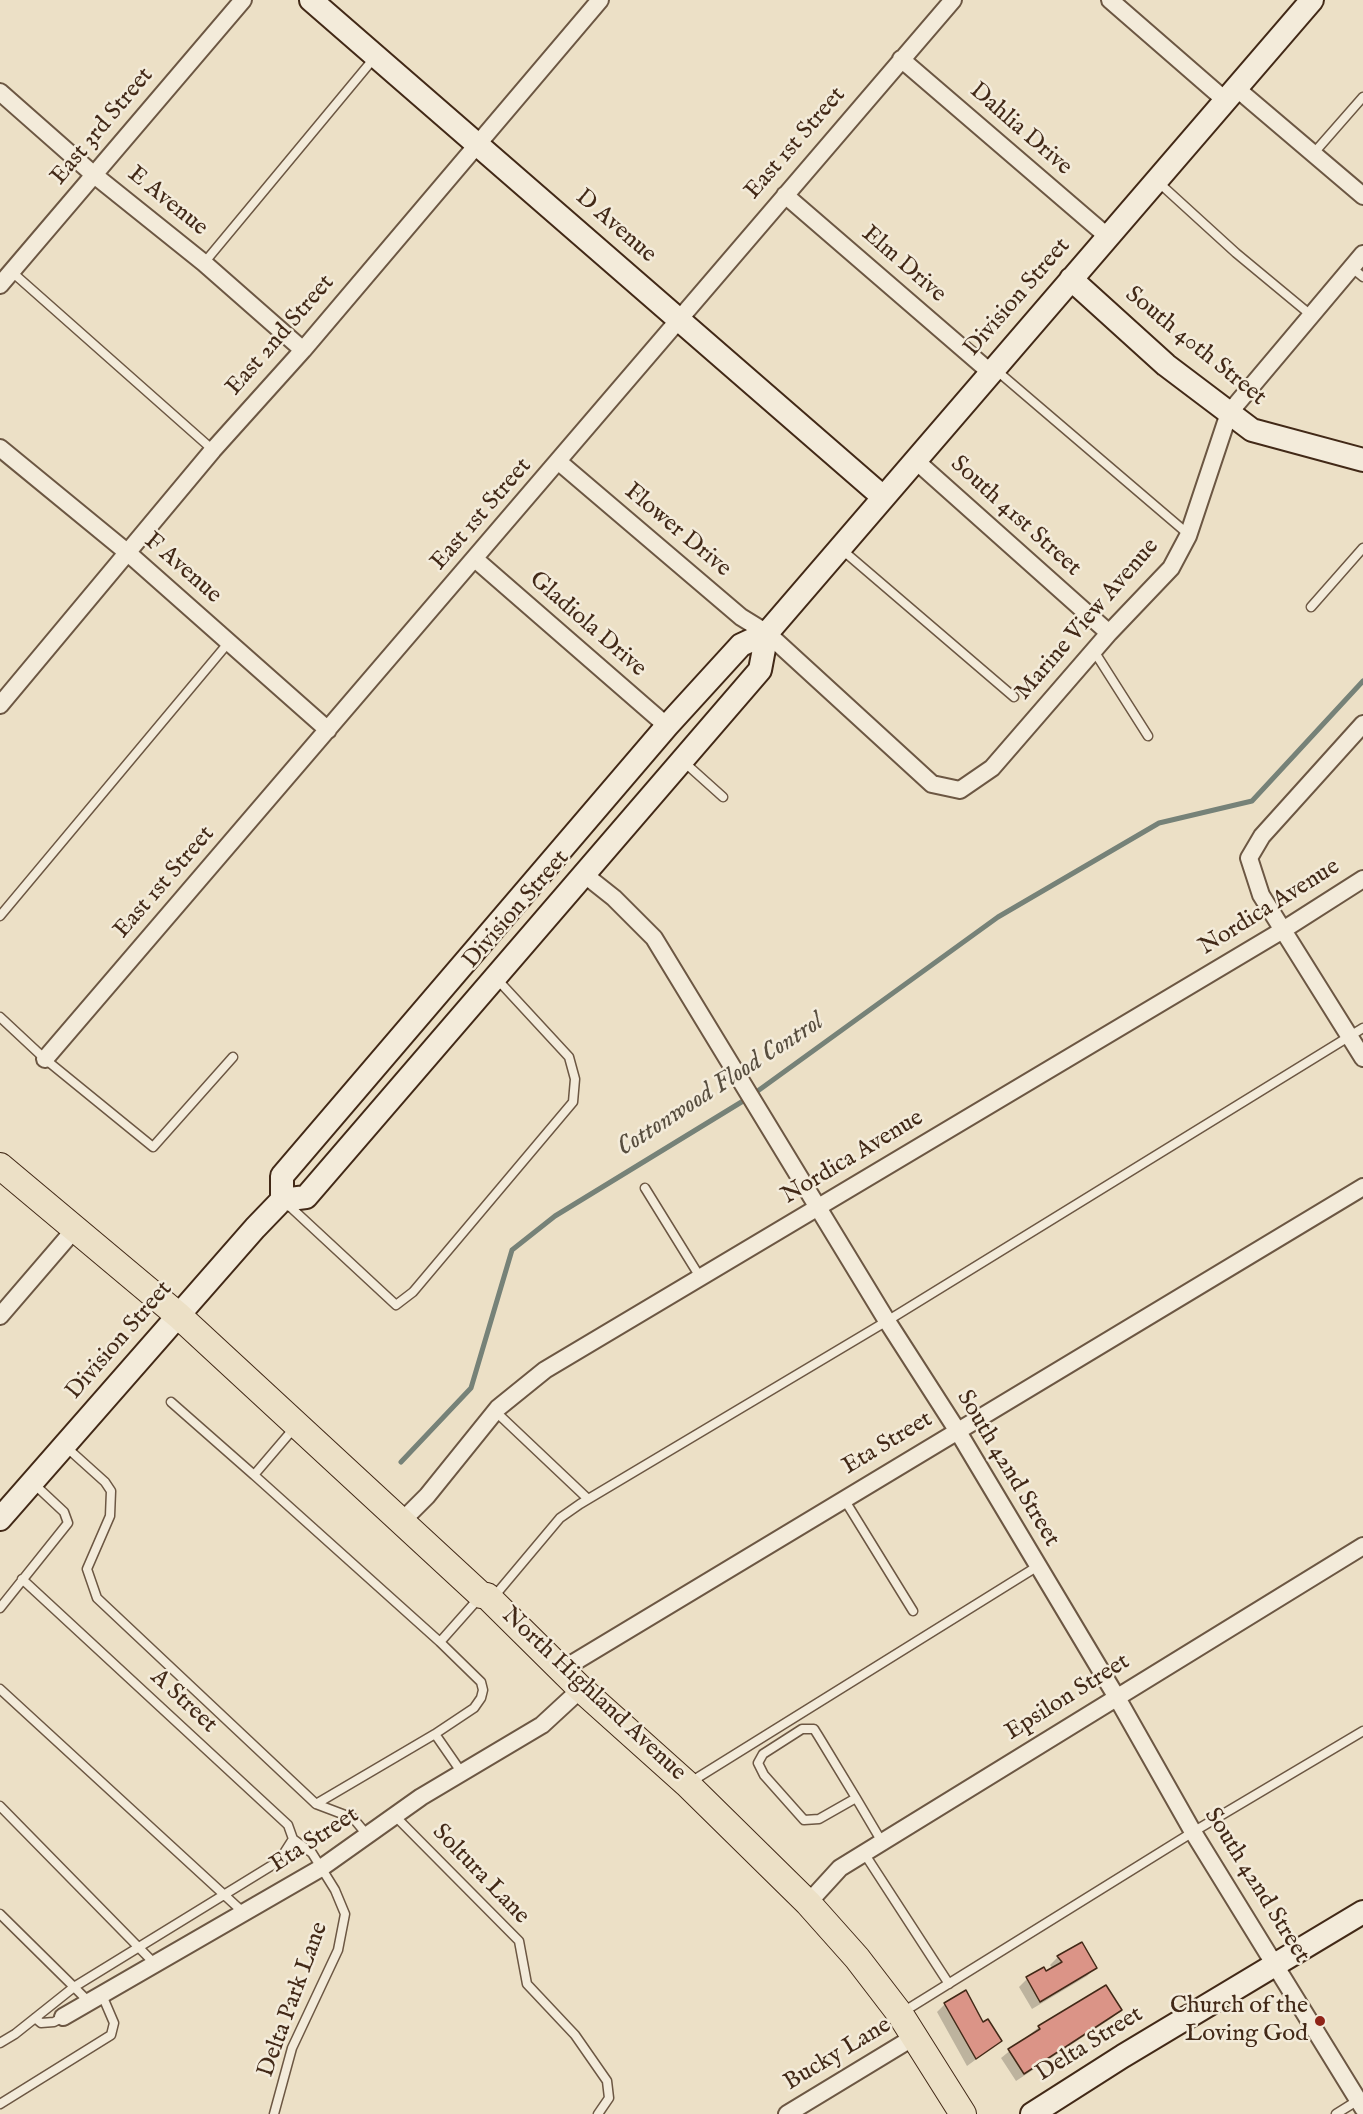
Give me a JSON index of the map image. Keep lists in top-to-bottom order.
{
  "streets": {
    "main road": [
      "D Avenue",
      "Division Street",
      "South 40th Street",
      "North Highland Avenue",
      "Delta Street"
    ],
    "street": [
      "East 3rd Street",
      "Dahlia Drive",
      "East 1st Street",
      "E Avenue",
      "Elm Drive",
      "East 2nd Street",
      "South 41st Street",
      "Flower Drive",
      "F Avenue",
      "Marine View Avenue",
      "Gladiola Drive",
      "Nordica Avenue",
      "Eta Street",
      "South 42nd Street",
      "Epsilon Street",
      "Bucky Lane"
    ],
    "lane": ["A Street", "Soltura Lane", "Delta Park Lane"]
  },
  "crossings": [
    ["East 3rd Street", "E Avenue"],
    ["Dahlia Drive", "East 1st Street"],
    ["Dahlia Drive", "Division Street"],
    ["East 1st Street", "D Avenue"],
    ["East 1st Street", "Elm Drive"],
    ["East 1st Street", "Flower Drive"],
    ["East 1st Street", "F Avenue"],
    ["East 1st Street", "Gladiola Drive"],
    ["E Avenue", "East 2nd Street"],
    ["D Avenue", "Division Street"],
    ["D Avenue", "East 2nd Street"],
    ["Elm Drive", "Division Street"],
    ["Division Street", "South 40th Street"],
    ["Division Street", "South 41st Street"],
    ["Division Street", "Flower Drive"],
    ["Division Street", "Marine View Avenue"],
    ["Division Street", "Gladiola Drive"],
    ["Division Street", "South 42nd Street"],
    ["Division Street", "North Highland Avenue"],
    ["East 2nd Street", "F Avenue"],
    ["South 40th Street", "Marine View Avenue"],
    ["South 41st Street", "Marine View Avenue"],
    ["Flower Drive", "Marine View Avenue"],
    ["Nordica Avenue", "South 42nd Street"],
    ["Nordica Avenue", "North Highland Avenue"],
    ["Eta Street", "South 42nd Street"],
    ["Eta Street", "North Highland Avenue"],
    ["Eta Street", "A Street"],
    ["Eta Street", "Soltura Lane"],
    ["Eta Street", "Delta Park Lane"],
    ["South 42nd Street", "Epsilon Street"],
    ["South 42nd Street", "Delta Street"],
    ["North Highland Avenue", "Epsilon Street"],
    ["North Highland Avenue", "Bucky Lane"],
    ["A Street", "Delta Park Lane"]
  ],
  "water": ["Cottonwood Flood Control"],
  "places": ["Church of the Loving God"]
}
